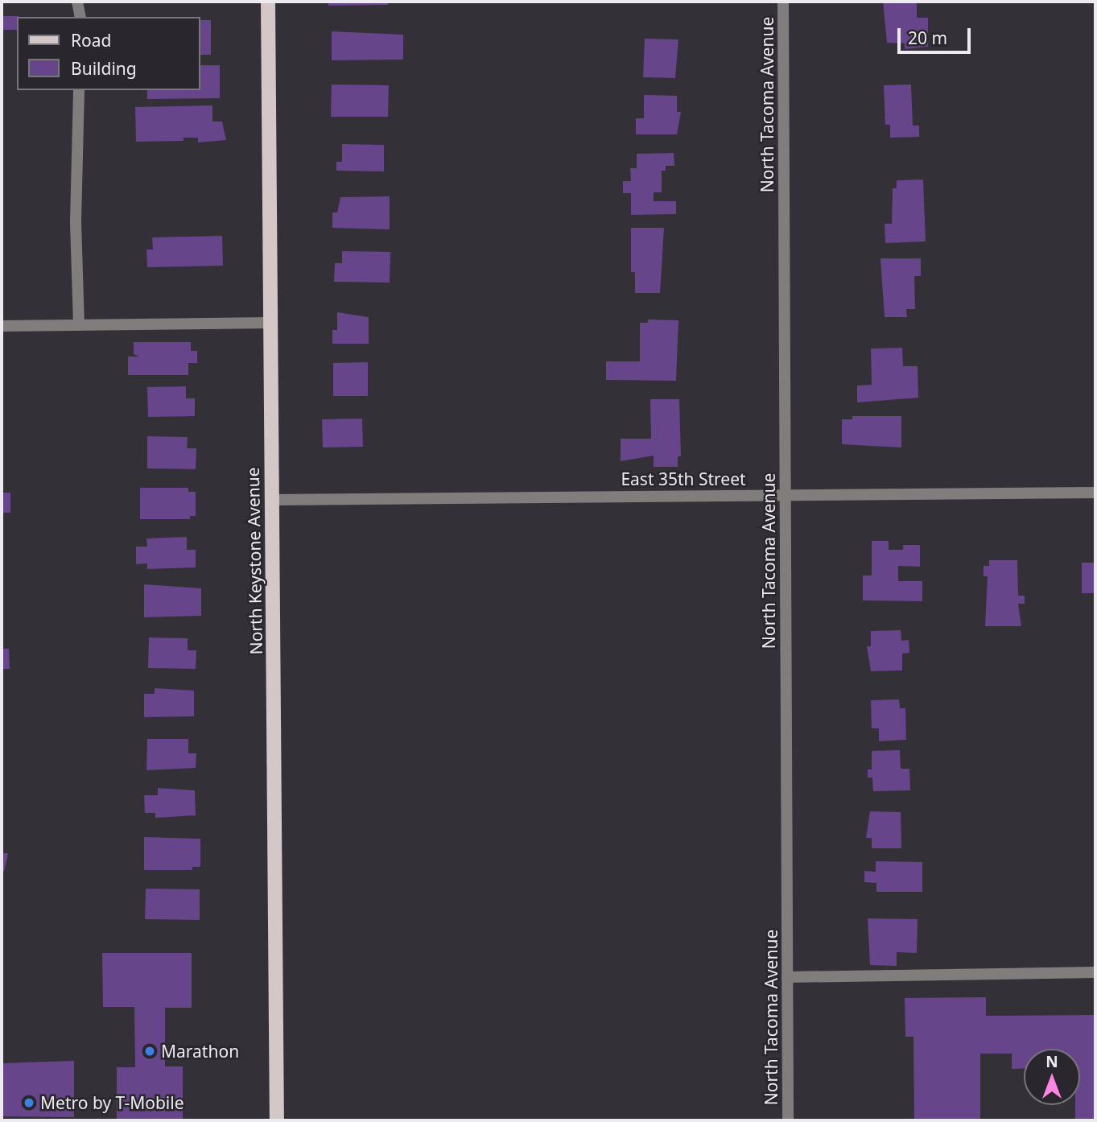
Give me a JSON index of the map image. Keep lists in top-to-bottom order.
{
  "streets": {
    "main road": ["North Keystone Avenue"],
    "street": ["North Tacoma Avenue", "East 35th Street"]
  },
  "crossings": [
    ["North Tacoma Avenue", "East 35th Street"],
    ["East 35th Street", "North Keystone Avenue"]
  ],
  "places": ["Marathon", "Metro by T-Mobile"],
  "legend": ["Road", "Building"],
  "scale_bar": "20 m",
  "north": "top"
}
